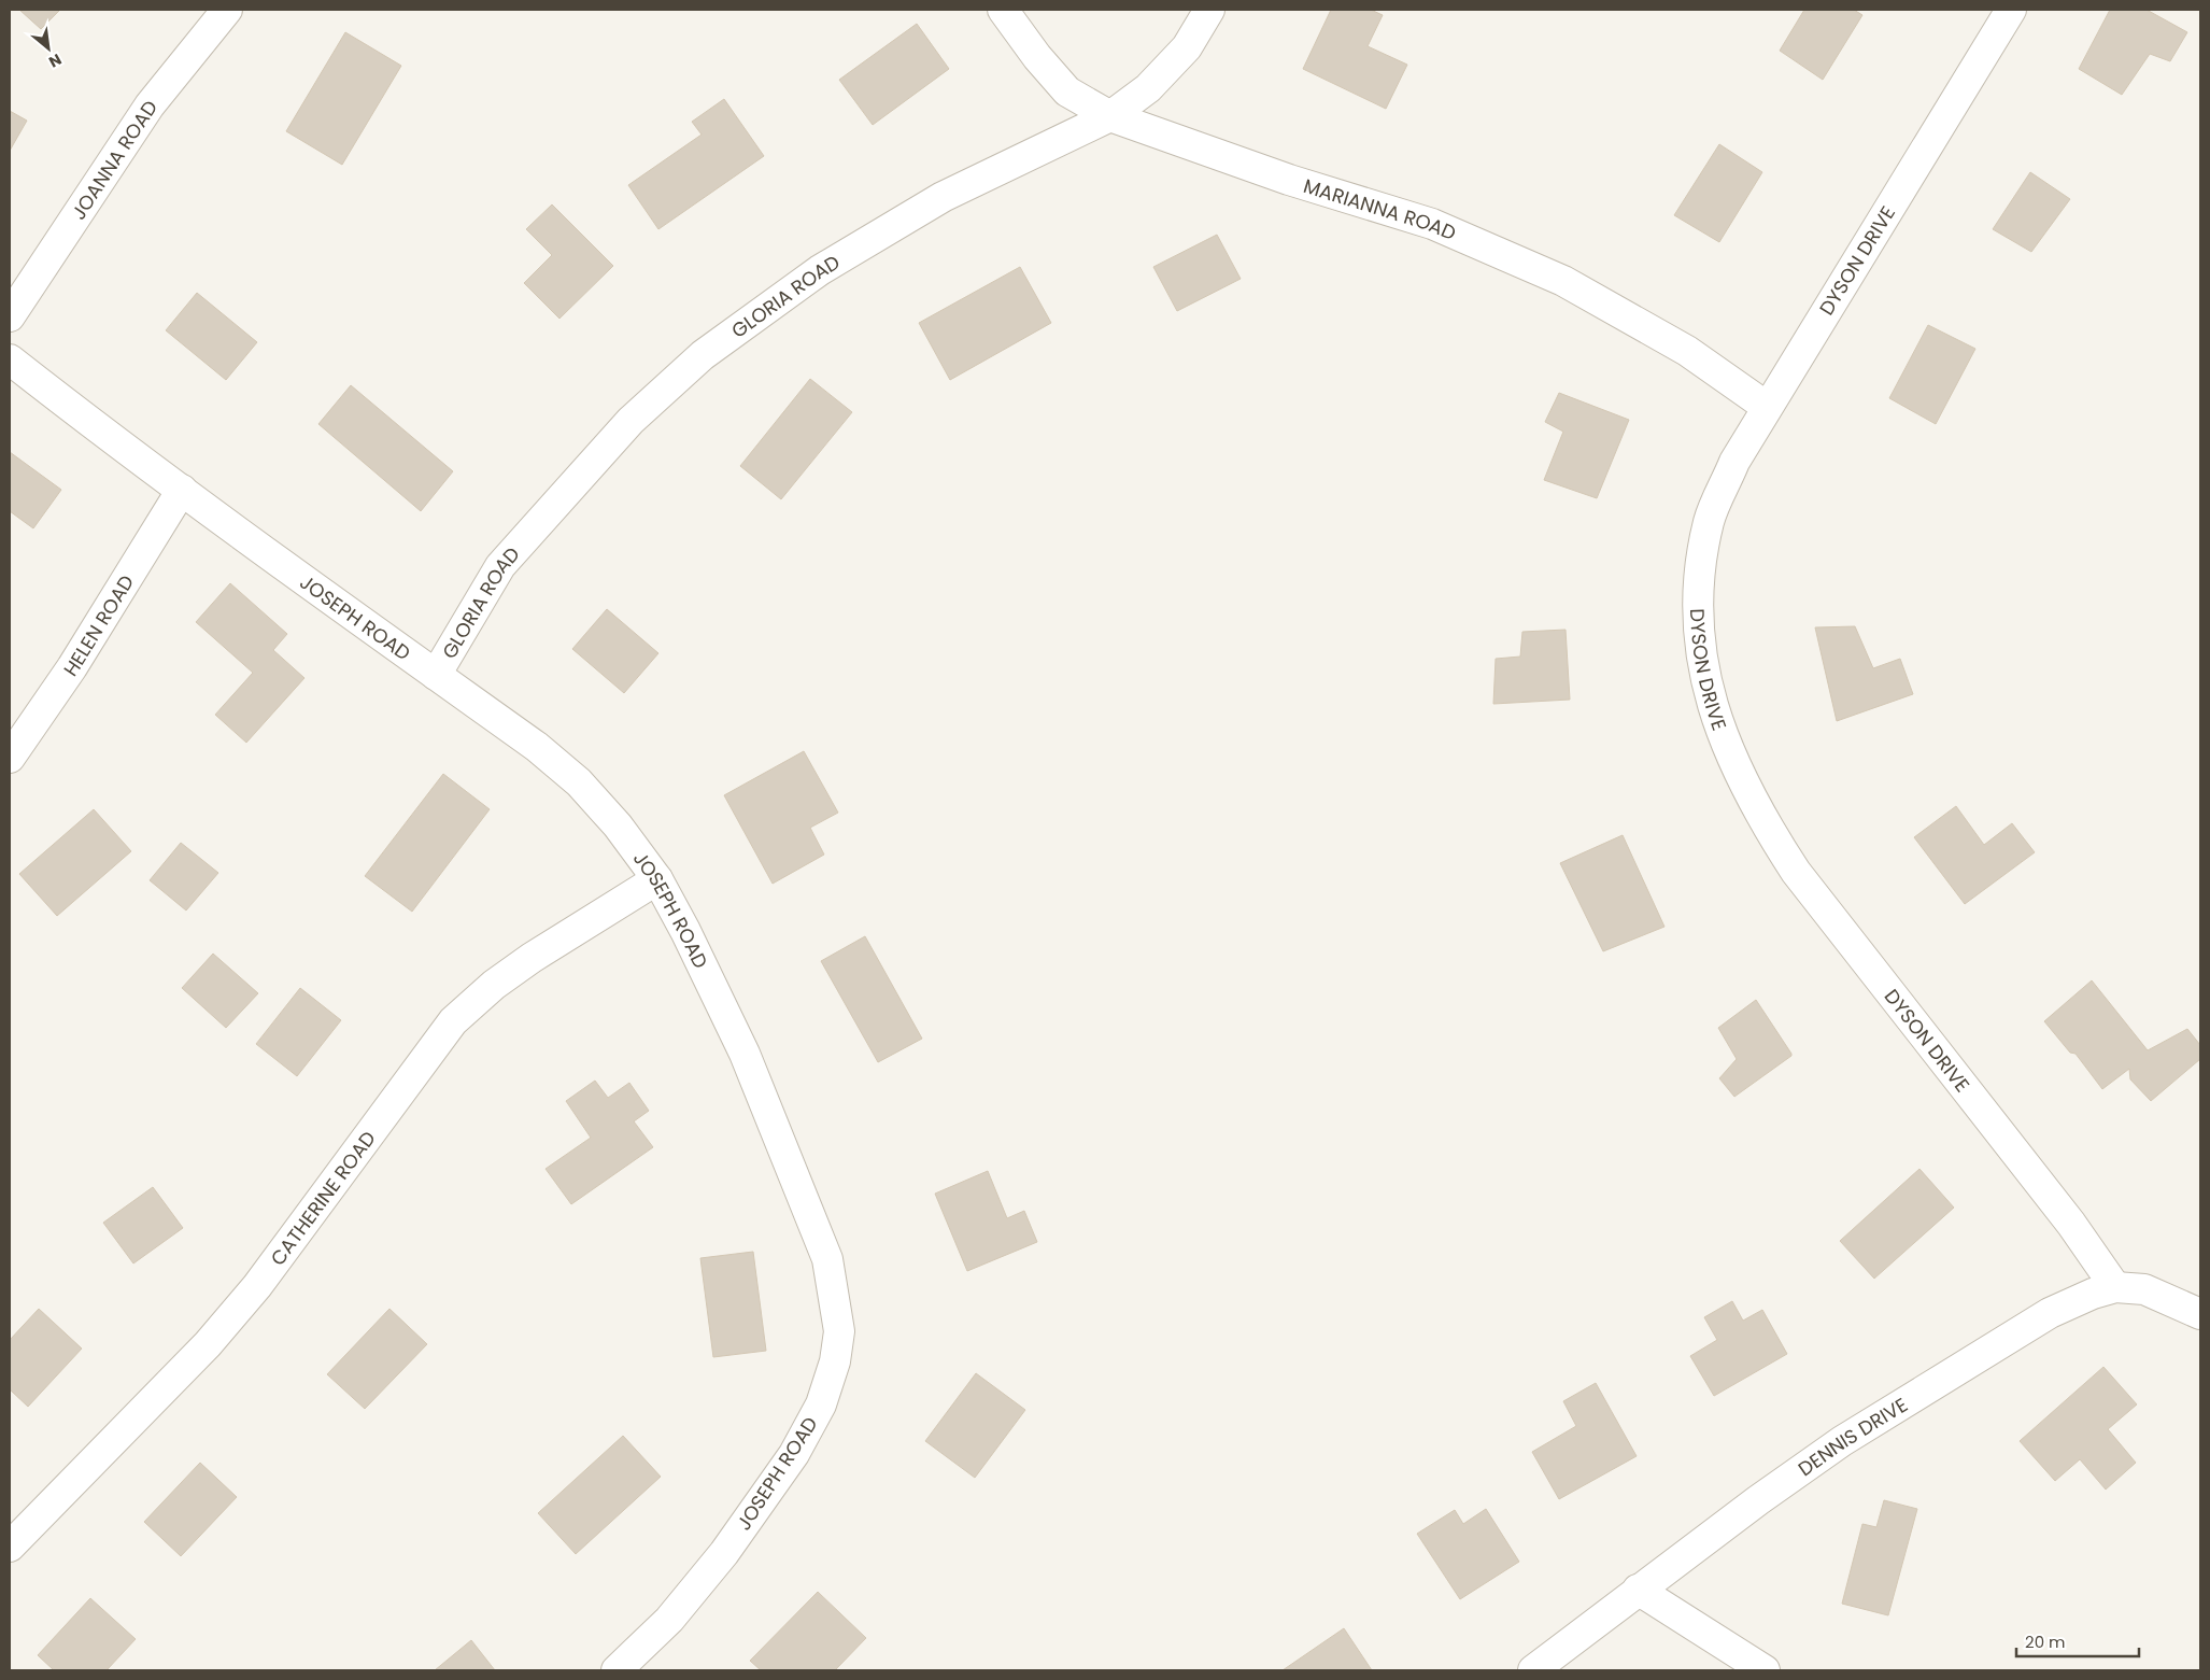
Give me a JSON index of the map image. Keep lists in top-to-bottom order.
{
  "streets": {
    "street": [
      "JOANNA ROAD",
      "MARIANNA ROAD",
      "DYSON DRIVE",
      "GLORIA ROAD",
      "JOSEPH ROAD",
      "HELEN ROAD",
      "CATHERINE ROAD",
      "DENNIS DRIVE"
    ]
  },
  "crossings": [
    ["MARIANNA ROAD", "DYSON DRIVE"],
    ["MARIANNA ROAD", "GLORIA ROAD"],
    ["DYSON DRIVE", "DENNIS DRIVE"],
    ["GLORIA ROAD", "JOSEPH ROAD"],
    ["JOSEPH ROAD", "HELEN ROAD"],
    ["JOSEPH ROAD", "CATHERINE ROAD"]
  ],
  "scale_bar": "20 m",
  "north": "bottom right"
}
